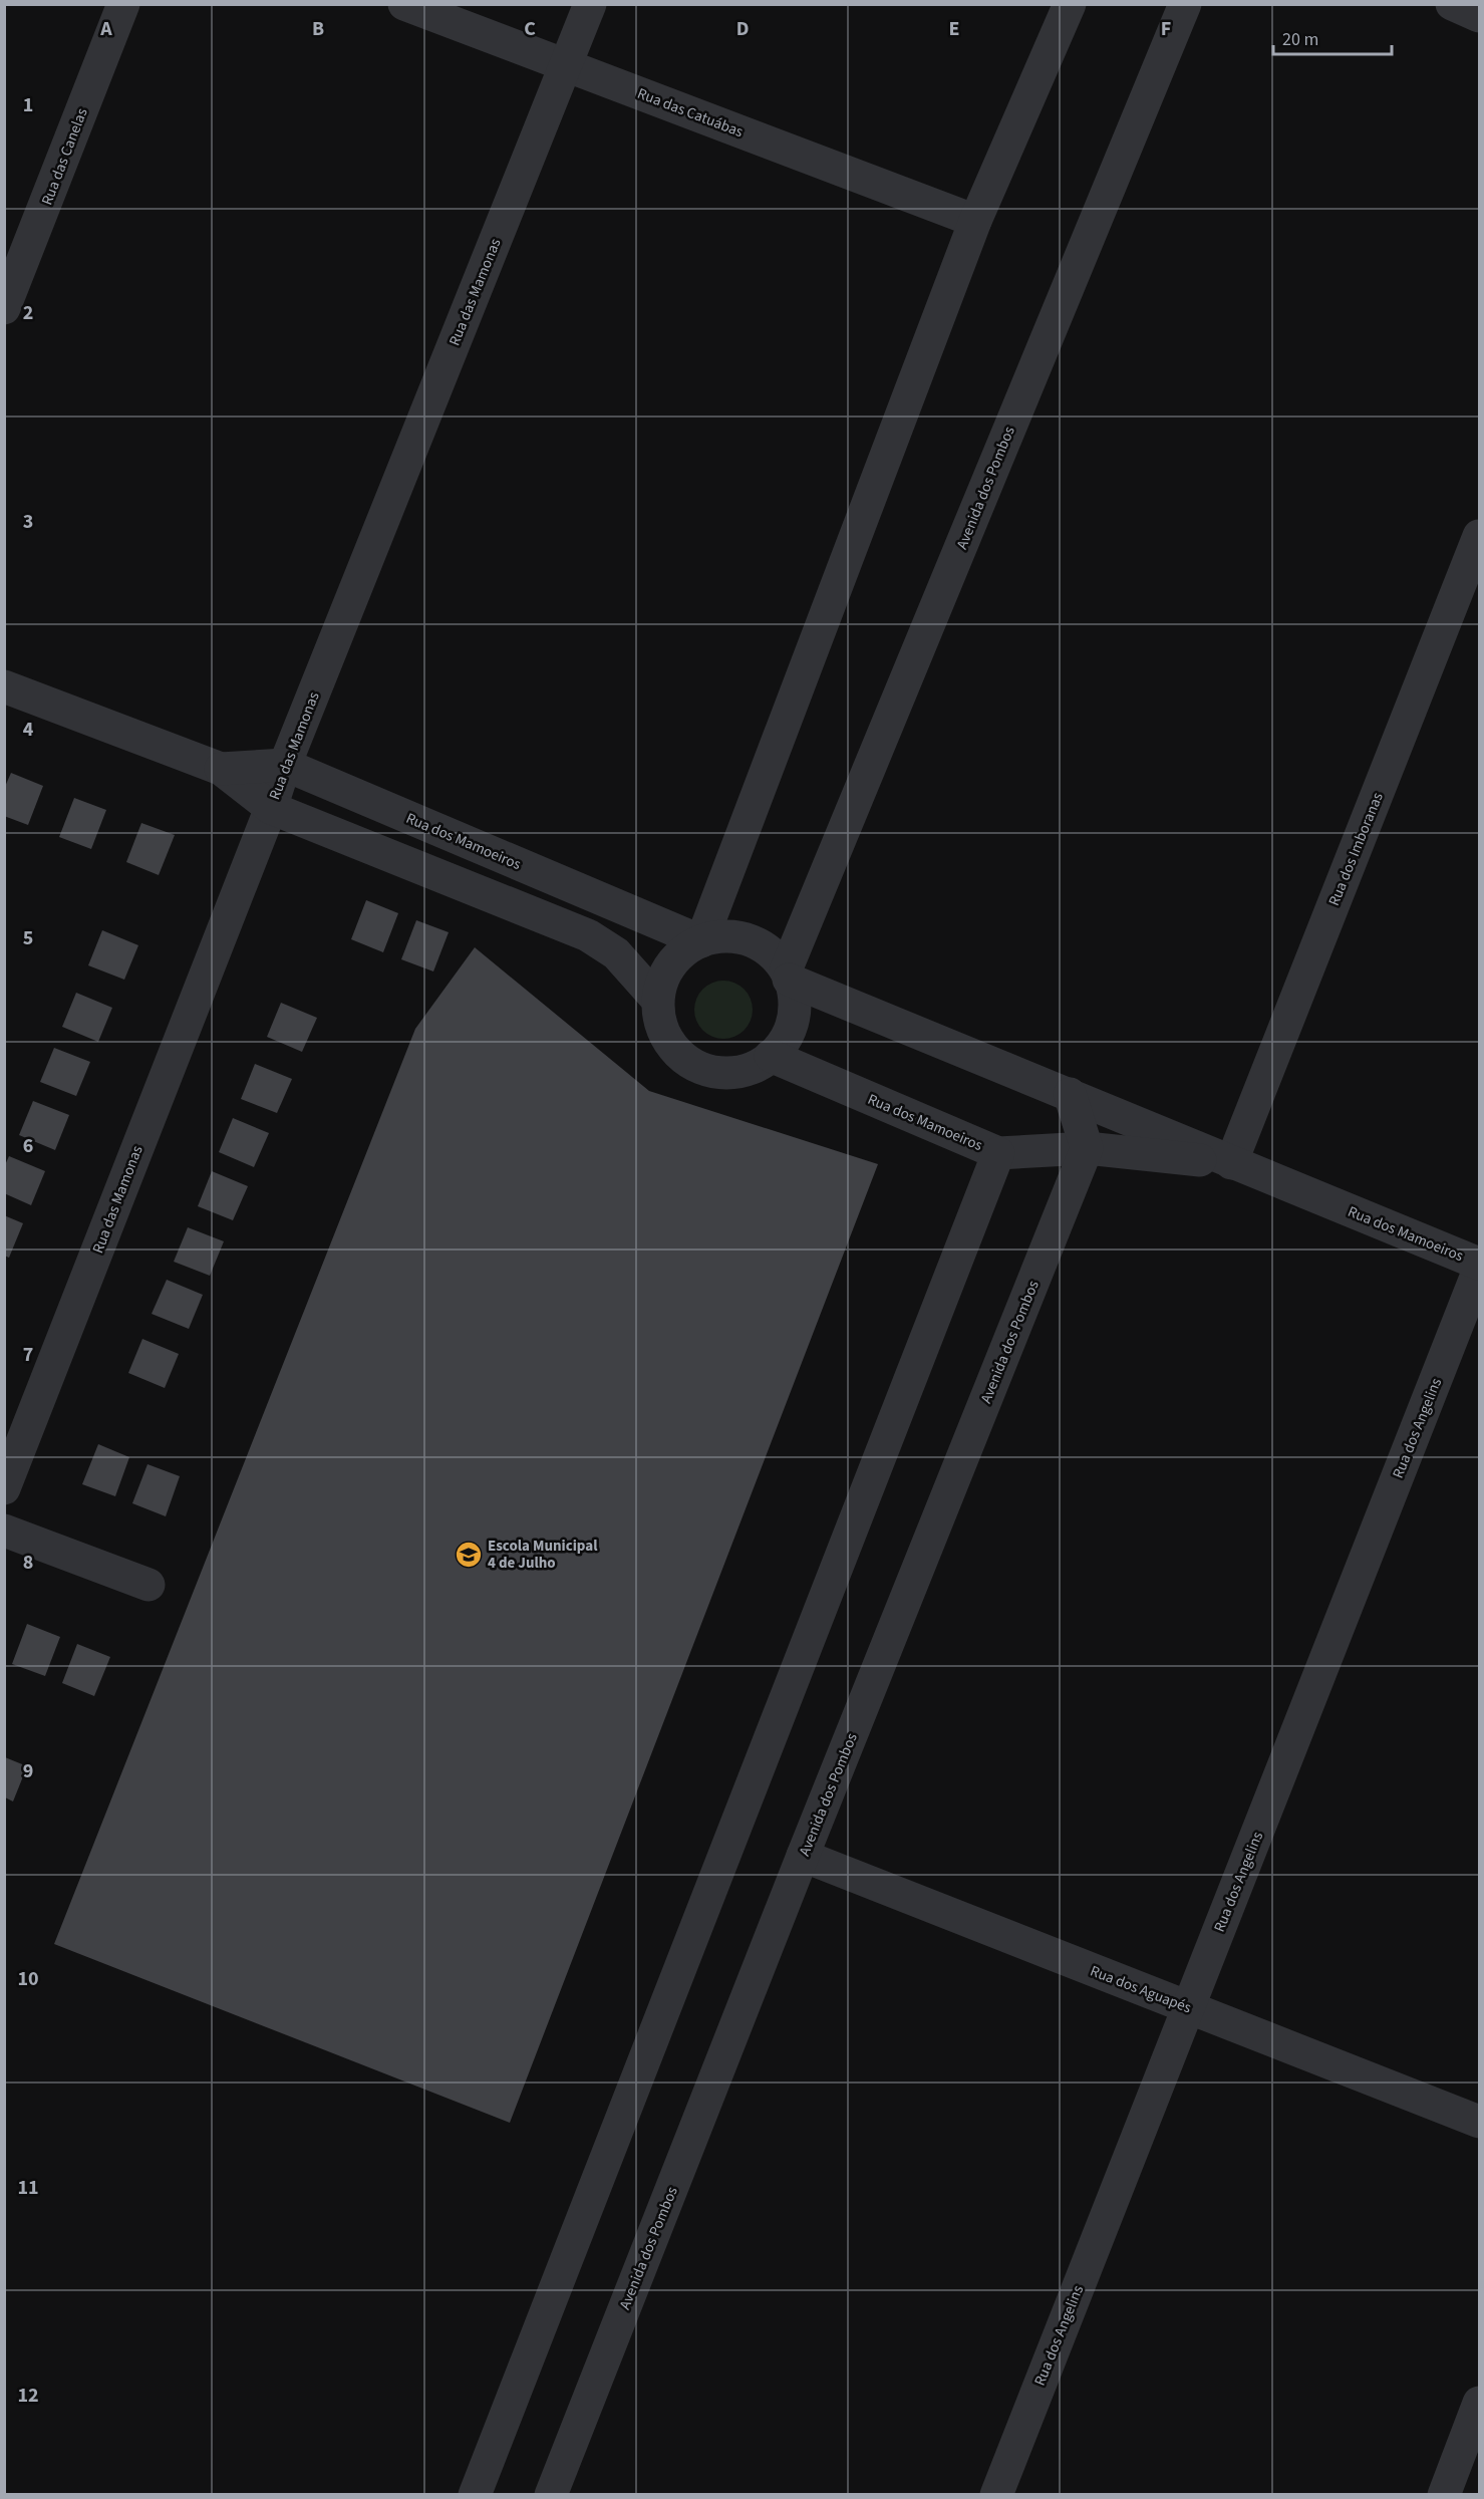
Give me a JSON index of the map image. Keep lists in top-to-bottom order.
{
  "streets": {
    "street": [
      "Rua das Catuábas",
      "Rua das Canelas",
      "Rua das Mamonas",
      "Avenida dos Pombos",
      "Rua dos Mamoeiros",
      "Rua dos Imboranas",
      "Rua dos Angelins",
      "Rua dos Aguapés"
    ]
  },
  "crossings": [
    ["Rua das Catuábas", "Rua das Mamonas"],
    ["Rua das Mamonas", "Rua dos Mamoeiros"],
    ["Avenida dos Pombos", "Rua dos Mamoeiros"],
    ["Avenida dos Pombos", "Rua dos Aguapés"],
    ["Rua dos Mamoeiros", "Rua dos Imboranas"],
    ["Rua dos Angelins", "Rua dos Aguapés"]
  ],
  "places": {
    "school or university": ["Escola Municipal 4 de Julho"]
  },
  "scale_bar": "20 m",
  "grid": {
    "columns": [
      "A",
      "B",
      "C",
      "D",
      "E",
      "F"
    ],
    "rows": [
      "1",
      "2",
      "3",
      "4",
      "5",
      "6",
      "7",
      "8",
      "9",
      "10",
      "11",
      "12"
    ]
  }
}
